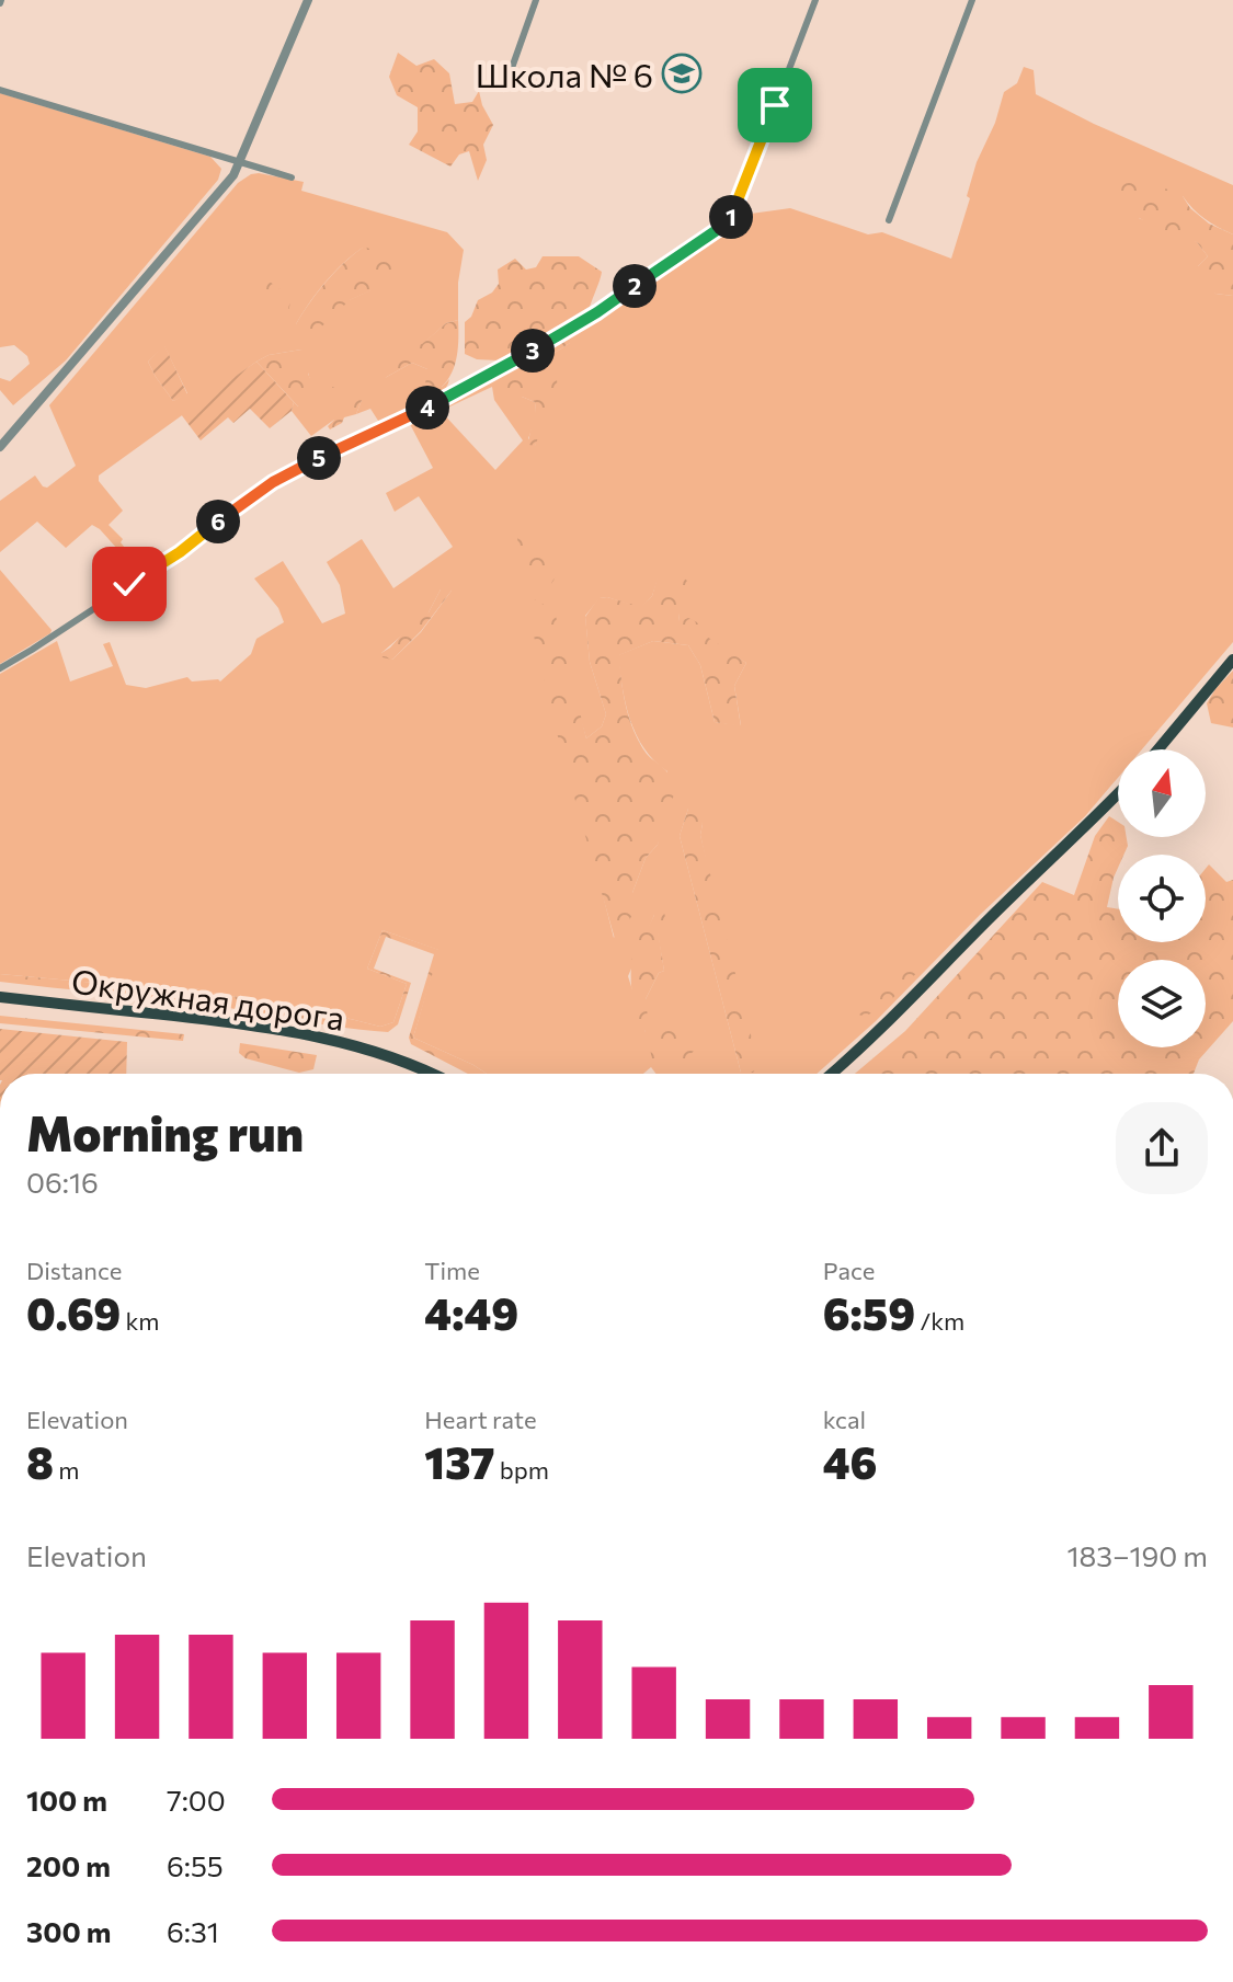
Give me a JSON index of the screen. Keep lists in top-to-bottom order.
{
  "streets": {
    "main road": ["Окружная дорога"]
  },
  "places": {
    "school or university": ["Школа № 6"]
  },
  "north": "top",
  "page": {
    "pins": [
      "1",
      "2",
      "3",
      "4",
      "5",
      "6"
    ],
    "heading": ["Morning run", "06:16"],
    "stats": [
      ["Distance", "0.69 km"],
      ["Time", "4:49"],
      ["Pace", "6:59 /km"],
      ["Elevation", "8 m"],
      ["Heart rate", "137 bpm"],
      ["kcal", "46"]
    ],
    "chart": ["Elevation", "183–190 m"],
    "list": [
      {
        "name": "100 m",
        "note": "7:00"
      },
      {
        "name": "200 m",
        "note": "6:55"
      },
      {
        "name": "300 m",
        "note": "6:31"
      }
    ]
  }
}
